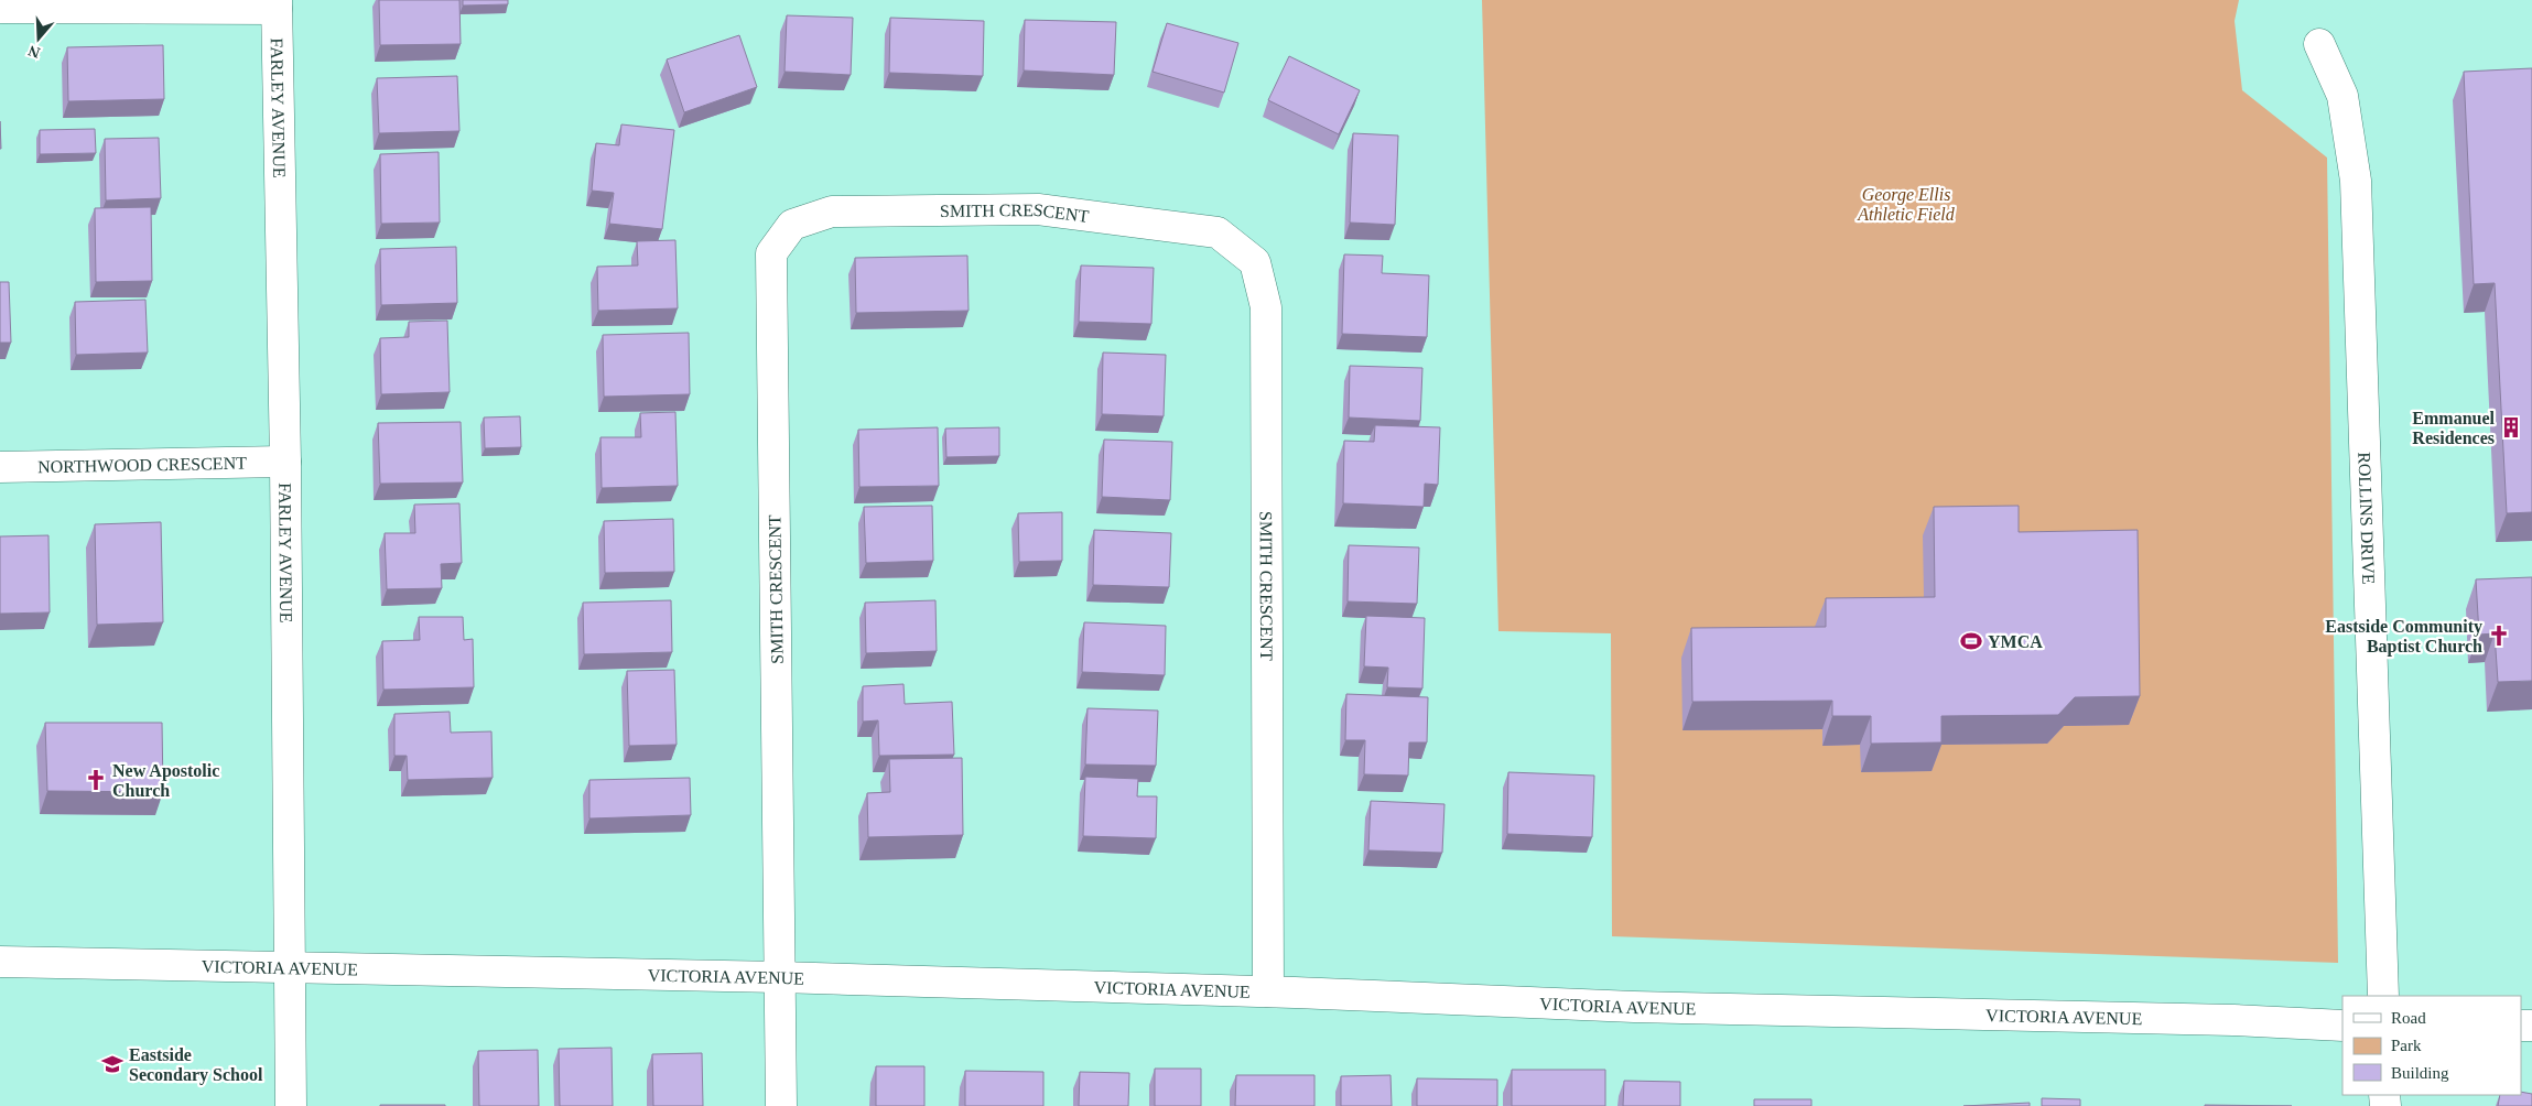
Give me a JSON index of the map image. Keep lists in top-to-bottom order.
{
  "streets": {
    "street": [
      "FARLEY AVENUE",
      "SMITH CRESCENT",
      "NORTHWOOD CRESCENT",
      "ROLLINS DRIVE",
      "VICTORIA AVENUE"
    ]
  },
  "crossings": [
    ["FARLEY AVENUE", "NORTHWOOD CRESCENT"],
    ["FARLEY AVENUE", "VICTORIA AVENUE"],
    ["SMITH CRESCENT", "VICTORIA AVENUE"]
  ],
  "parks": ["George Ellis Athletic Field"],
  "places": {
    "building": ["Emmanuel Residences"],
    "church": ["Eastside Community Baptist Church", "New Apostolic Church"],
    "sports": ["YMCA"],
    "school or university": ["Eastside Secondary School"]
  },
  "legend": ["Road", "Park", "Building"],
  "north": "bottom"
}
